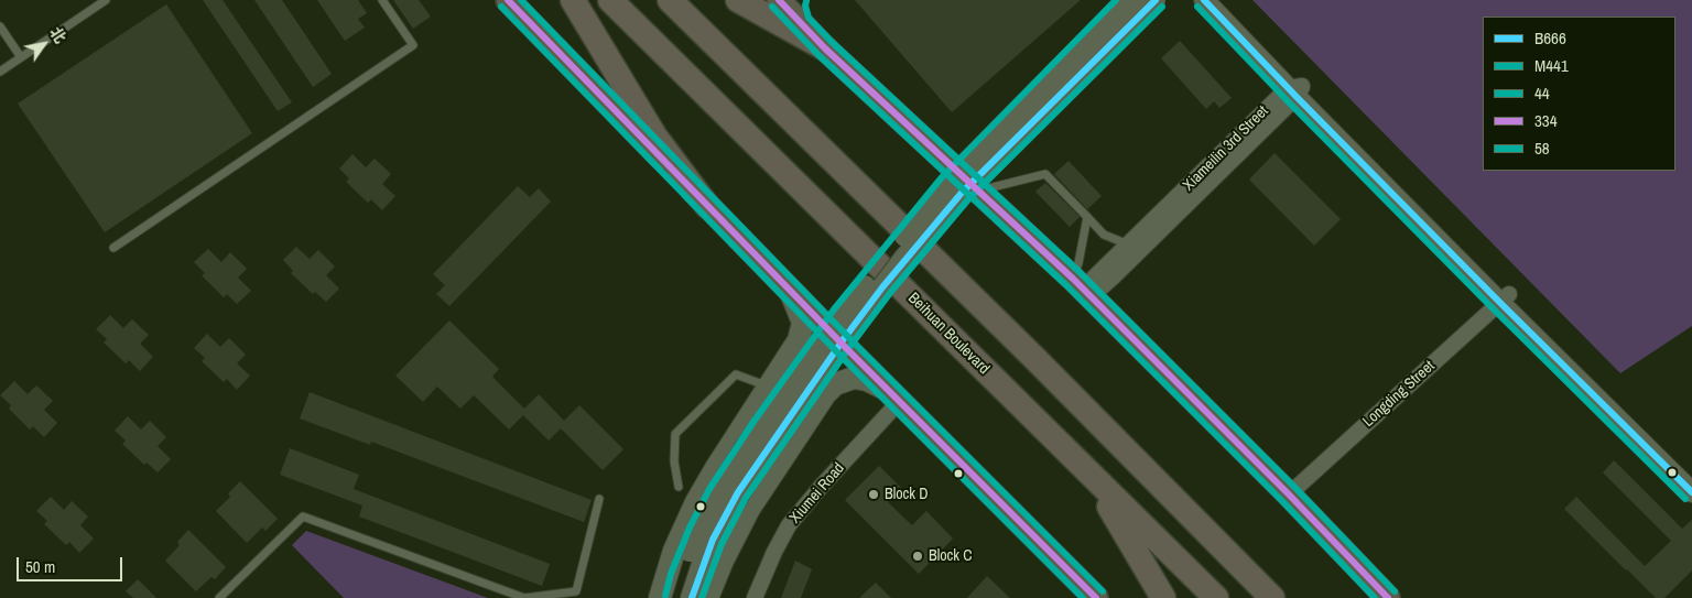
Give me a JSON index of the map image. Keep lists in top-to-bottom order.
{
  "streets": {
    "highway": ["Beihuan Boulevard"],
    "street": ["Xiameilin 3rd Street", "Longding Street", "Xiumei Road"]
  },
  "places": ["Block D", "Block C"],
  "lines": [
    "transit line B666",
    "transit line 44",
    "transit line 334",
    "transit line M441",
    "transit line 58"
  ],
  "legend": [
    "B666",
    "M441",
    "44",
    "334",
    "58"
  ],
  "scale_bar": "50 m",
  "north": "top right"
}
